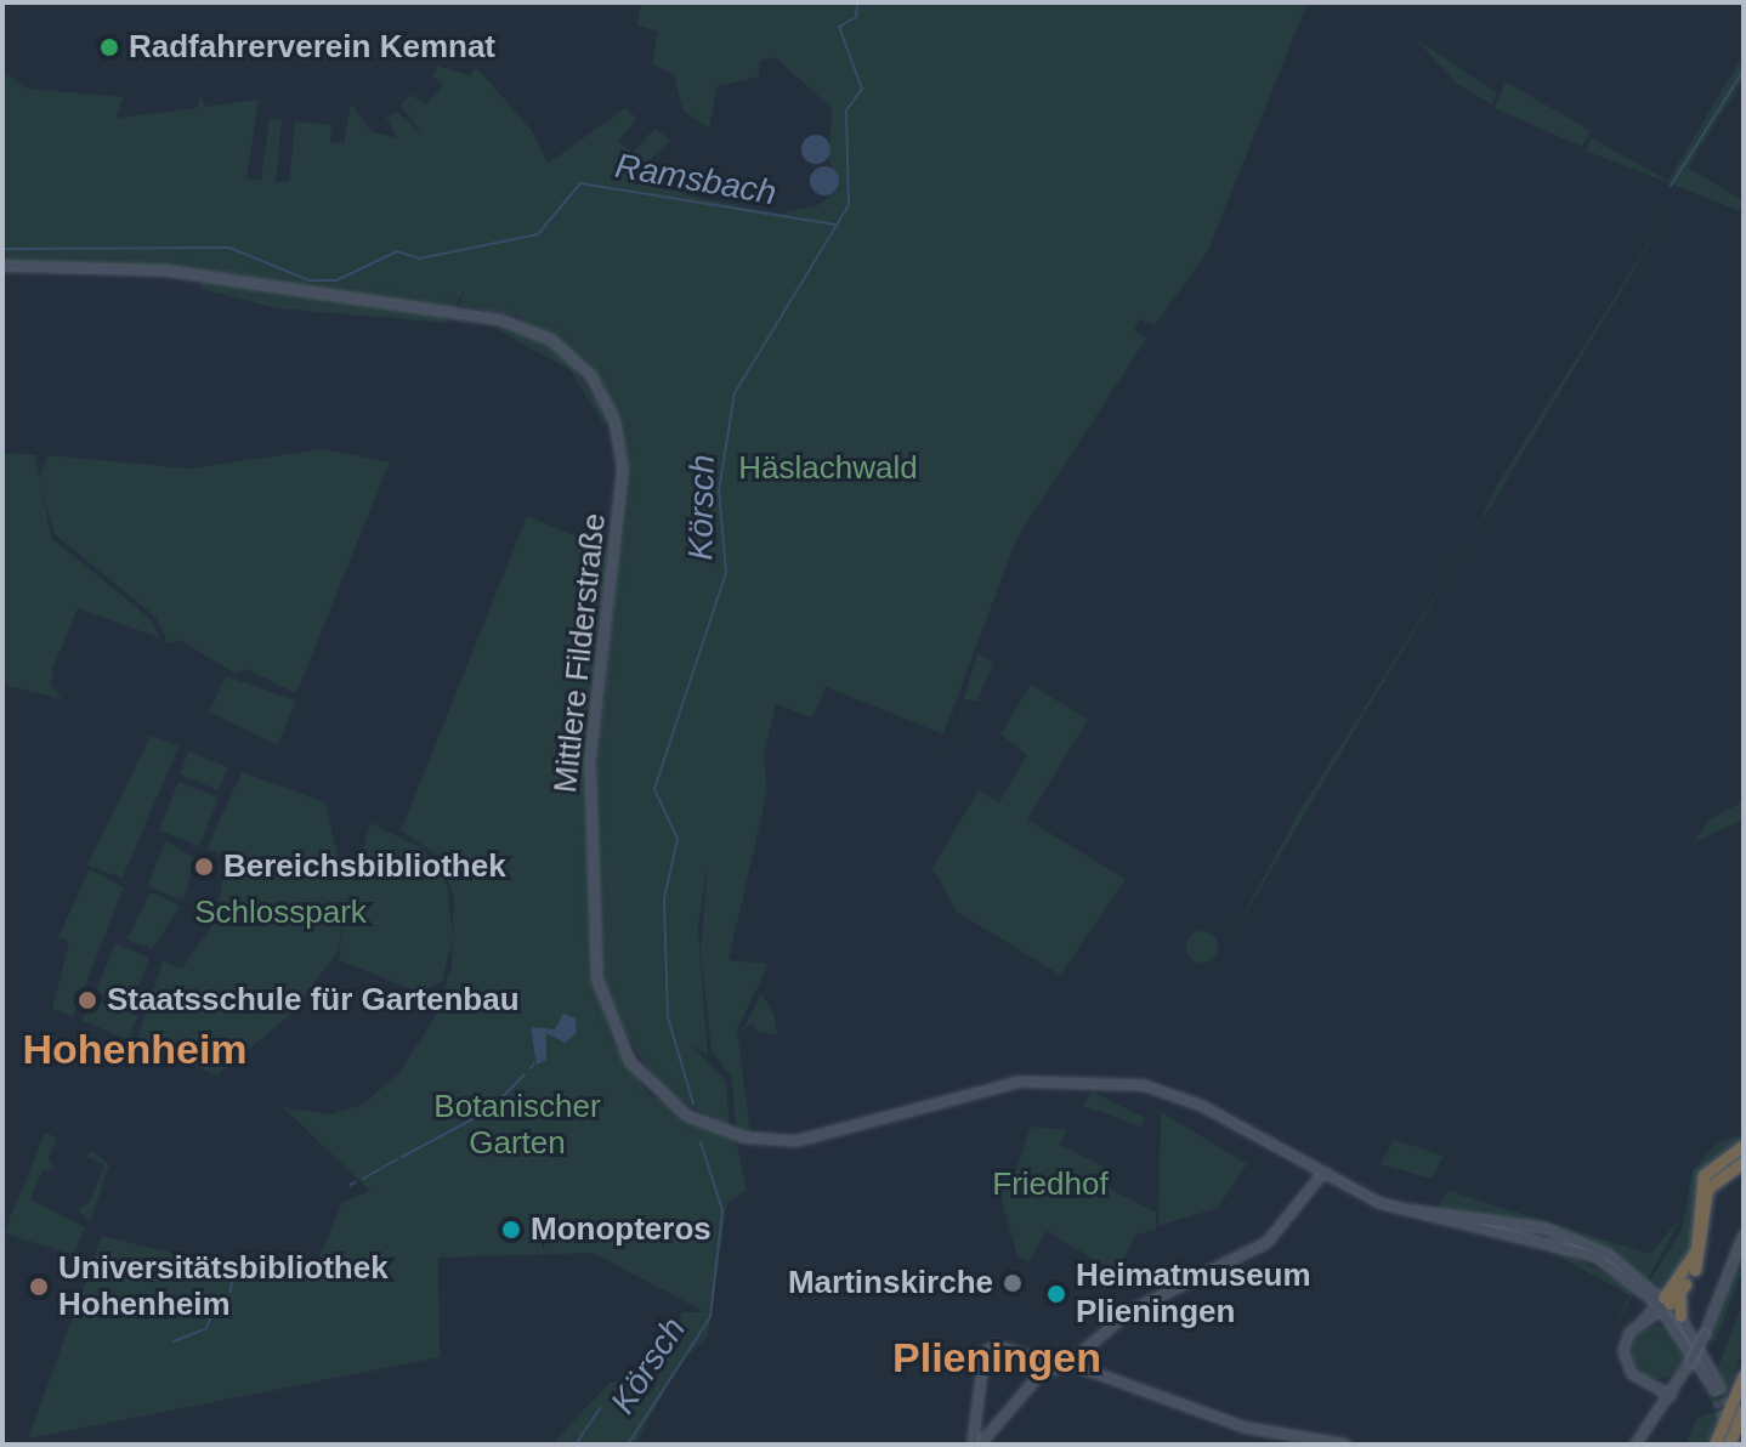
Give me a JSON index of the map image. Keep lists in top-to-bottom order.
{
  "streets": {
    "main road": ["Mittlere Filderstraße"]
  },
  "districts": ["Hohenheim", "Plieningen"],
  "water": ["Ramsbach", "Körsch"],
  "parks": [
    "Häslachwald",
    "Schlosspark",
    "Botanischer Garten",
    "Friedhof"
  ],
  "places": [
    "Radfahrerverein Kemnat",
    "Bereichsbibliothek",
    "Staatsschule für Gartenbau",
    "Monopteros",
    "Martinskirche",
    "Universitätsbibliothek Hohenheim",
    "Heimatmuseum Plieningen"
  ]
}
